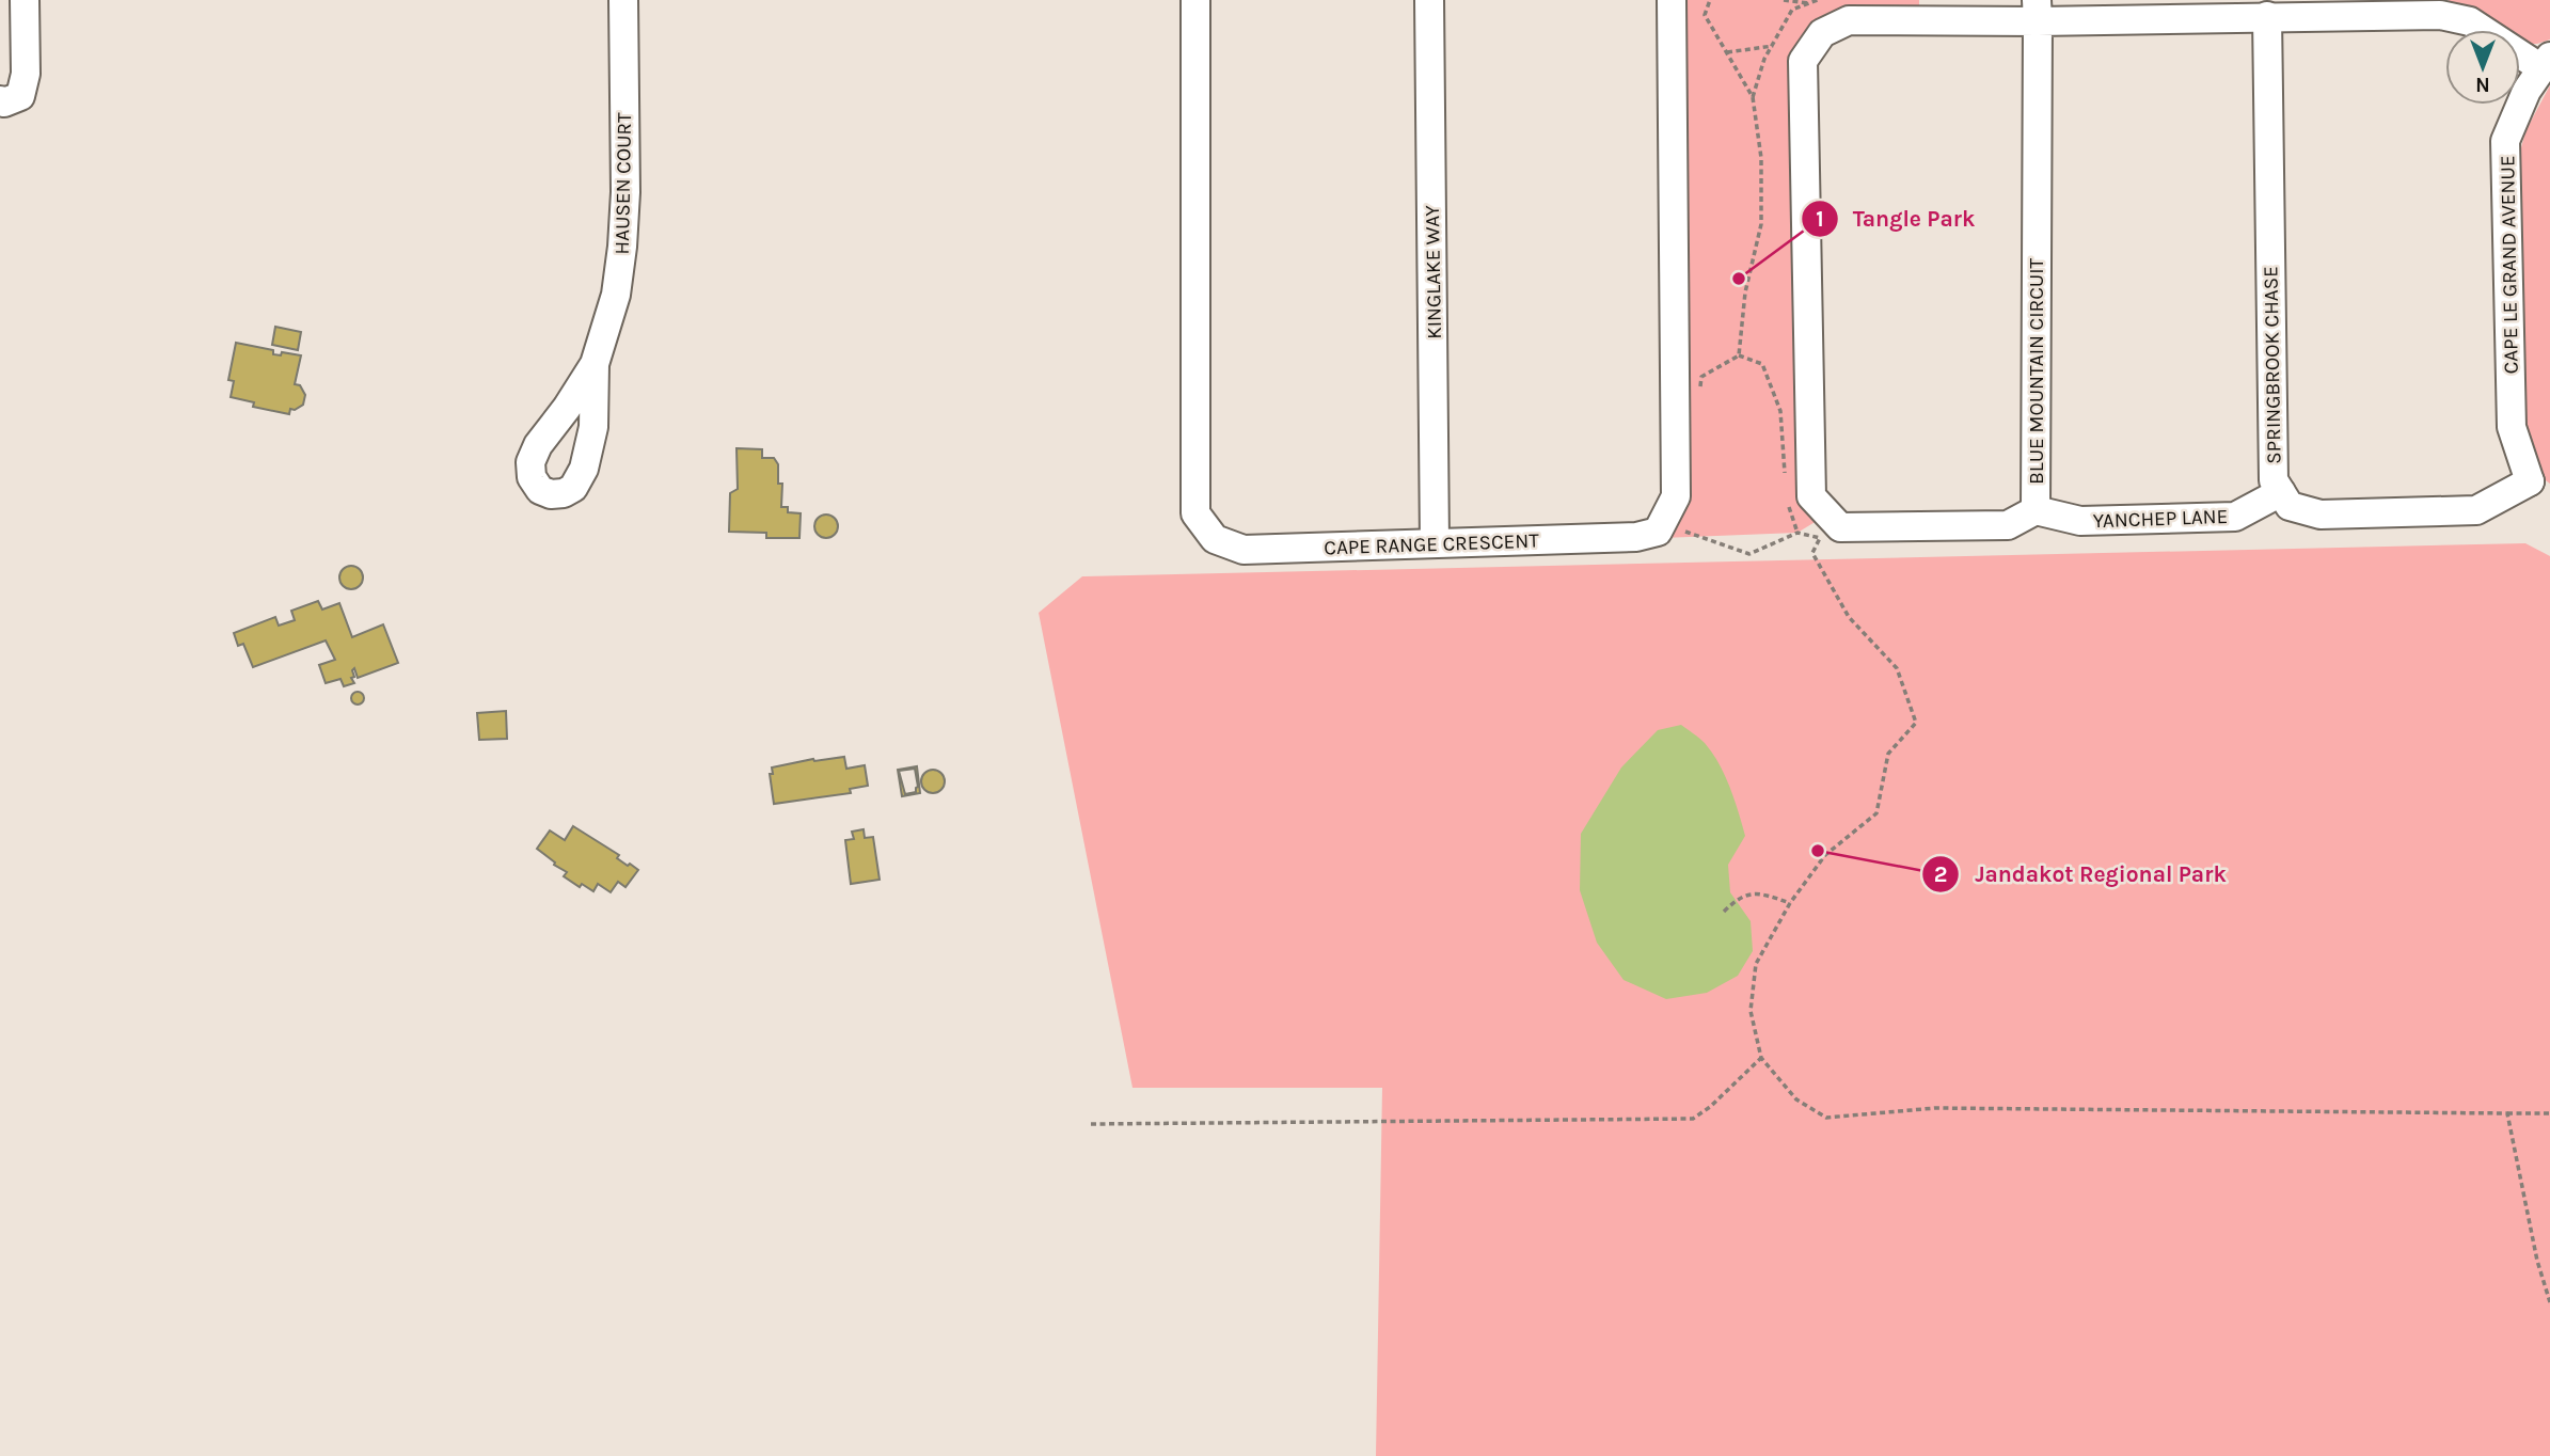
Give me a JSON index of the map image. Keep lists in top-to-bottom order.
{
  "streets": {
    "street": [
      "HAUSEN COURT",
      "CAPE LE GRAND AVENUE",
      "KINGLAKE WAY",
      "SPRINGBROOK CHASE",
      "BLUE MOUNTAIN CIRCUIT",
      "YANCHEP LANE",
      "CAPE RANGE CRESCENT"
    ]
  },
  "crossings": [
    ["CAPE LE GRAND AVENUE", "SPRINGBROOK CHASE"],
    ["CAPE LE GRAND AVENUE", "BLUE MOUNTAIN CIRCUIT"],
    ["KINGLAKE WAY", "CAPE RANGE CRESCENT"],
    ["SPRINGBROOK CHASE", "BLUE MOUNTAIN CIRCUIT"],
    ["SPRINGBROOK CHASE", "YANCHEP LANE"],
    ["BLUE MOUNTAIN CIRCUIT", "YANCHEP LANE"]
  ],
  "places": ["Tangle Park", "Jandakot Regional Park"],
  "north": "bottom"
}
